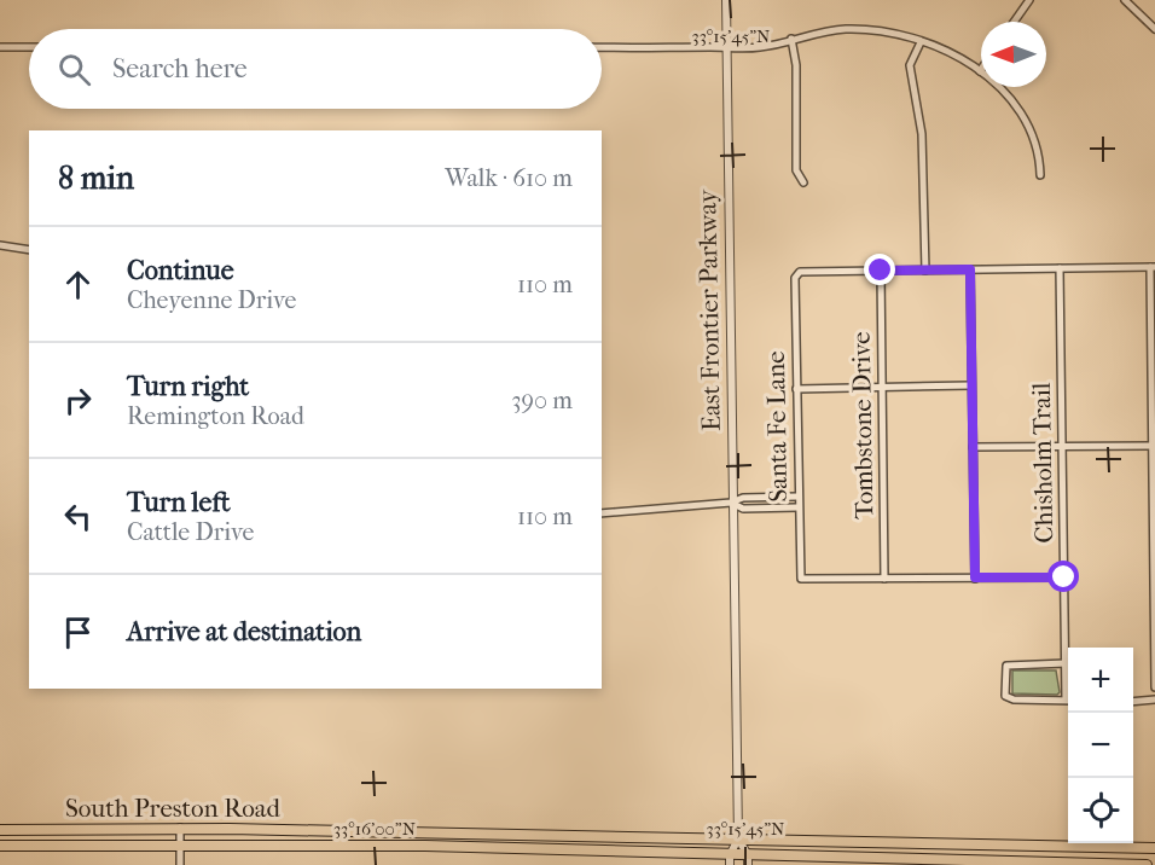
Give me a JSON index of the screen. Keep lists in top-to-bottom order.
{
  "streets": {
    "main road": ["South Preston Road"],
    "street": [
      "East Frontier Parkway",
      "Tombstone Drive",
      "Santa Fe Lane",
      "Chisholm Trail"
    ]
  },
  "crossings": [
    ["East Frontier Parkway", "South Preston Road"],
    ["Tombstone Drive", "Santa Fe Lane"]
  ],
  "north": "left",
  "page": {
    "search": "Search here",
    "heading": ["8 min", "Walk · 610 m"],
    "list": [
      ["Continue", "Cheyenne Drive", "110 m"],
      ["Turn right", "Remington Road", "390 m"],
      ["Turn left", "Cattle Drive", "110 m"],
      "Arrive at destination"
    ],
    "map_buttons": ["+", "−"]
  },
  "coordinates": ["33°15'45\"N", "33°16'00\"N"]
}
